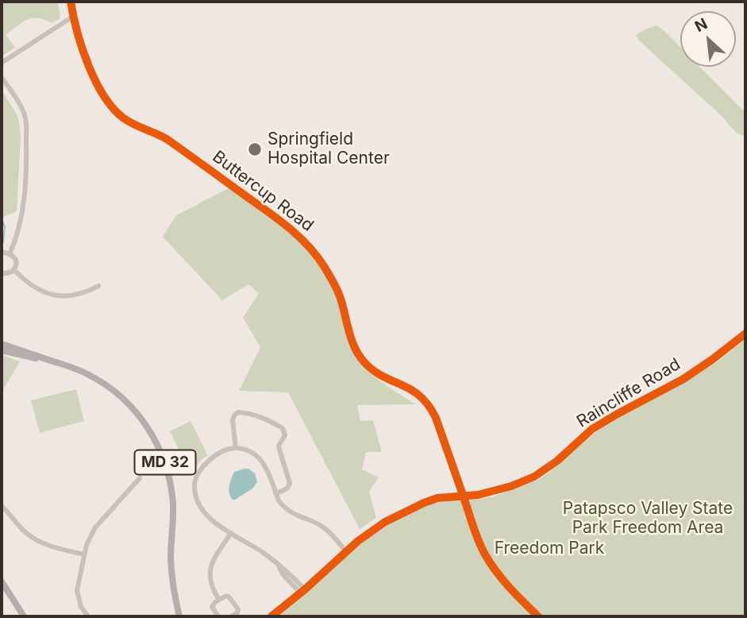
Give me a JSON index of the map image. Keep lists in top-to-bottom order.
{
  "streets": {
    "main road": ["MD 32"],
    "street": ["Buttercup Road", "Raincliffe Road"]
  },
  "crossings": [
    ["Buttercup Road", "Raincliffe Road"]
  ],
  "parks": ["Patapsco Valley State Park Freedom Area", "Freedom Park"],
  "places": ["Springfield Hospital Center"],
  "north": "top left"
}
